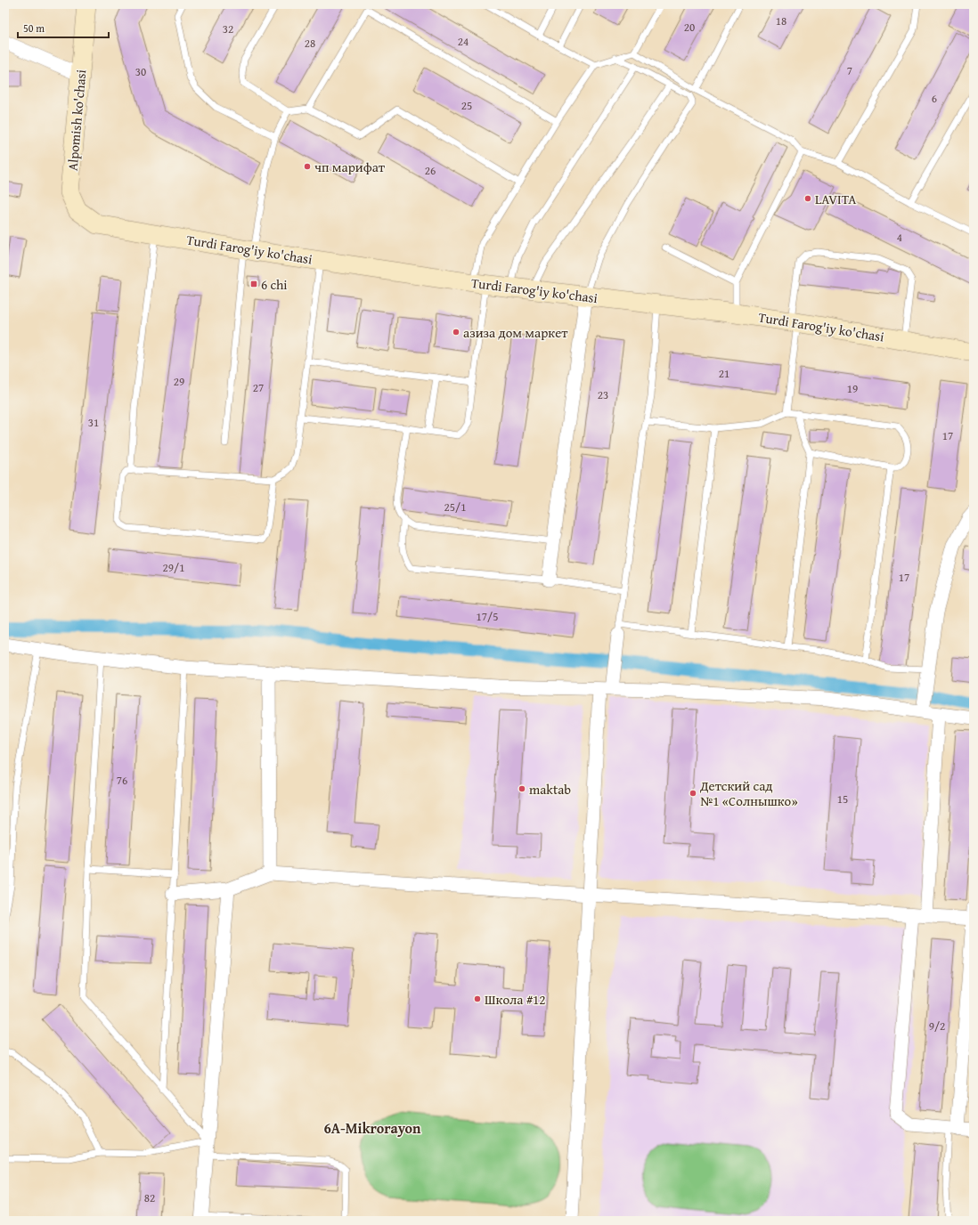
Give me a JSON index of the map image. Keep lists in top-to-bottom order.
{
  "streets": {
    "street": ["Alpomish ko'chasi", "Turdi Farog'iy ko'chasi"]
  },
  "crossings": [
    ["Alpomish ko'chasi", "Turdi Farog'iy ko'chasi"]
  ],
  "districts": ["6A-Mikrorayon"],
  "places": {
    "other": [
      "чп марифат",
      "LAVITA",
      "азиза дом маркет",
      "maktab",
      "Детский сад №1 «Солнышко»",
      "Школа #12"
    ],
    "transit": ["6 chi"]
  },
  "house_numbers": [
    "18",
    "20",
    "32",
    "24",
    "28",
    "7",
    "30",
    "6",
    "25",
    "26",
    "4",
    "21",
    "29",
    "27",
    "19",
    "23",
    "31",
    "17",
    "25/1",
    "29/1",
    "17",
    "17/5",
    "76",
    "15",
    "9/2",
    "82"
  ],
  "scale_bar": "50 m"
}
